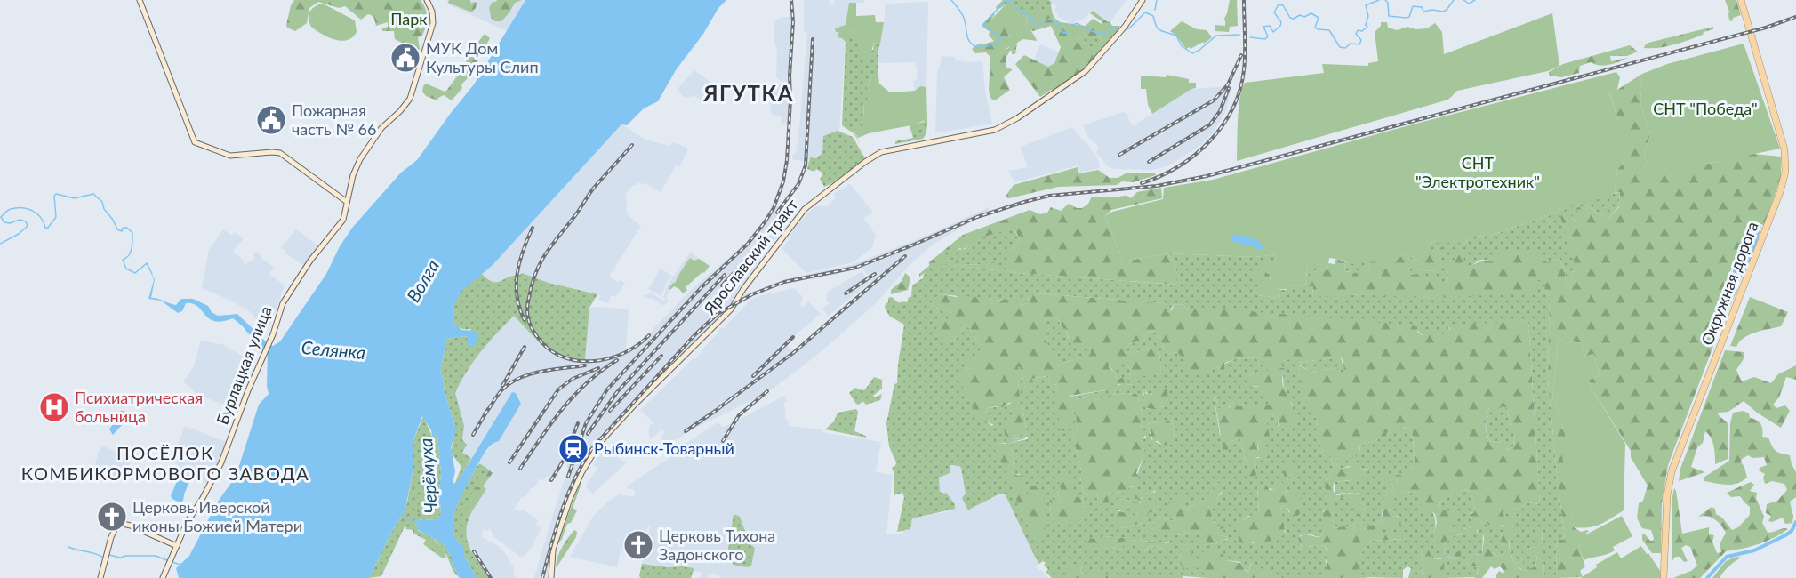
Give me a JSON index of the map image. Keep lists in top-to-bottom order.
{
  "streets": {
    "main road": ["Окружная дорога"],
    "street": ["Ярославский тракт", "Бурлацкая улица"]
  },
  "districts": ["ЯГУТКА", "ПОСЁЛОК КОМБИКОРМОВОГО ЗАВОДА"],
  "water": ["Волга", "Селянка", "Черёмуха"],
  "parks": ["Парк", "СНТ \"Победа\"", "СНТ \"Электротехник\""],
  "places": {
    "public building": ["МУК Дом Культуры Слип", "Пожарная часть № 66"],
    "hospital": ["Психиатрическая больница"],
    "station": ["Рыбинск-Товарный"],
    "church": ["Церковь Иверской иконы Божией Матери", "Церковь Тихона Задонского"]
  }
}
